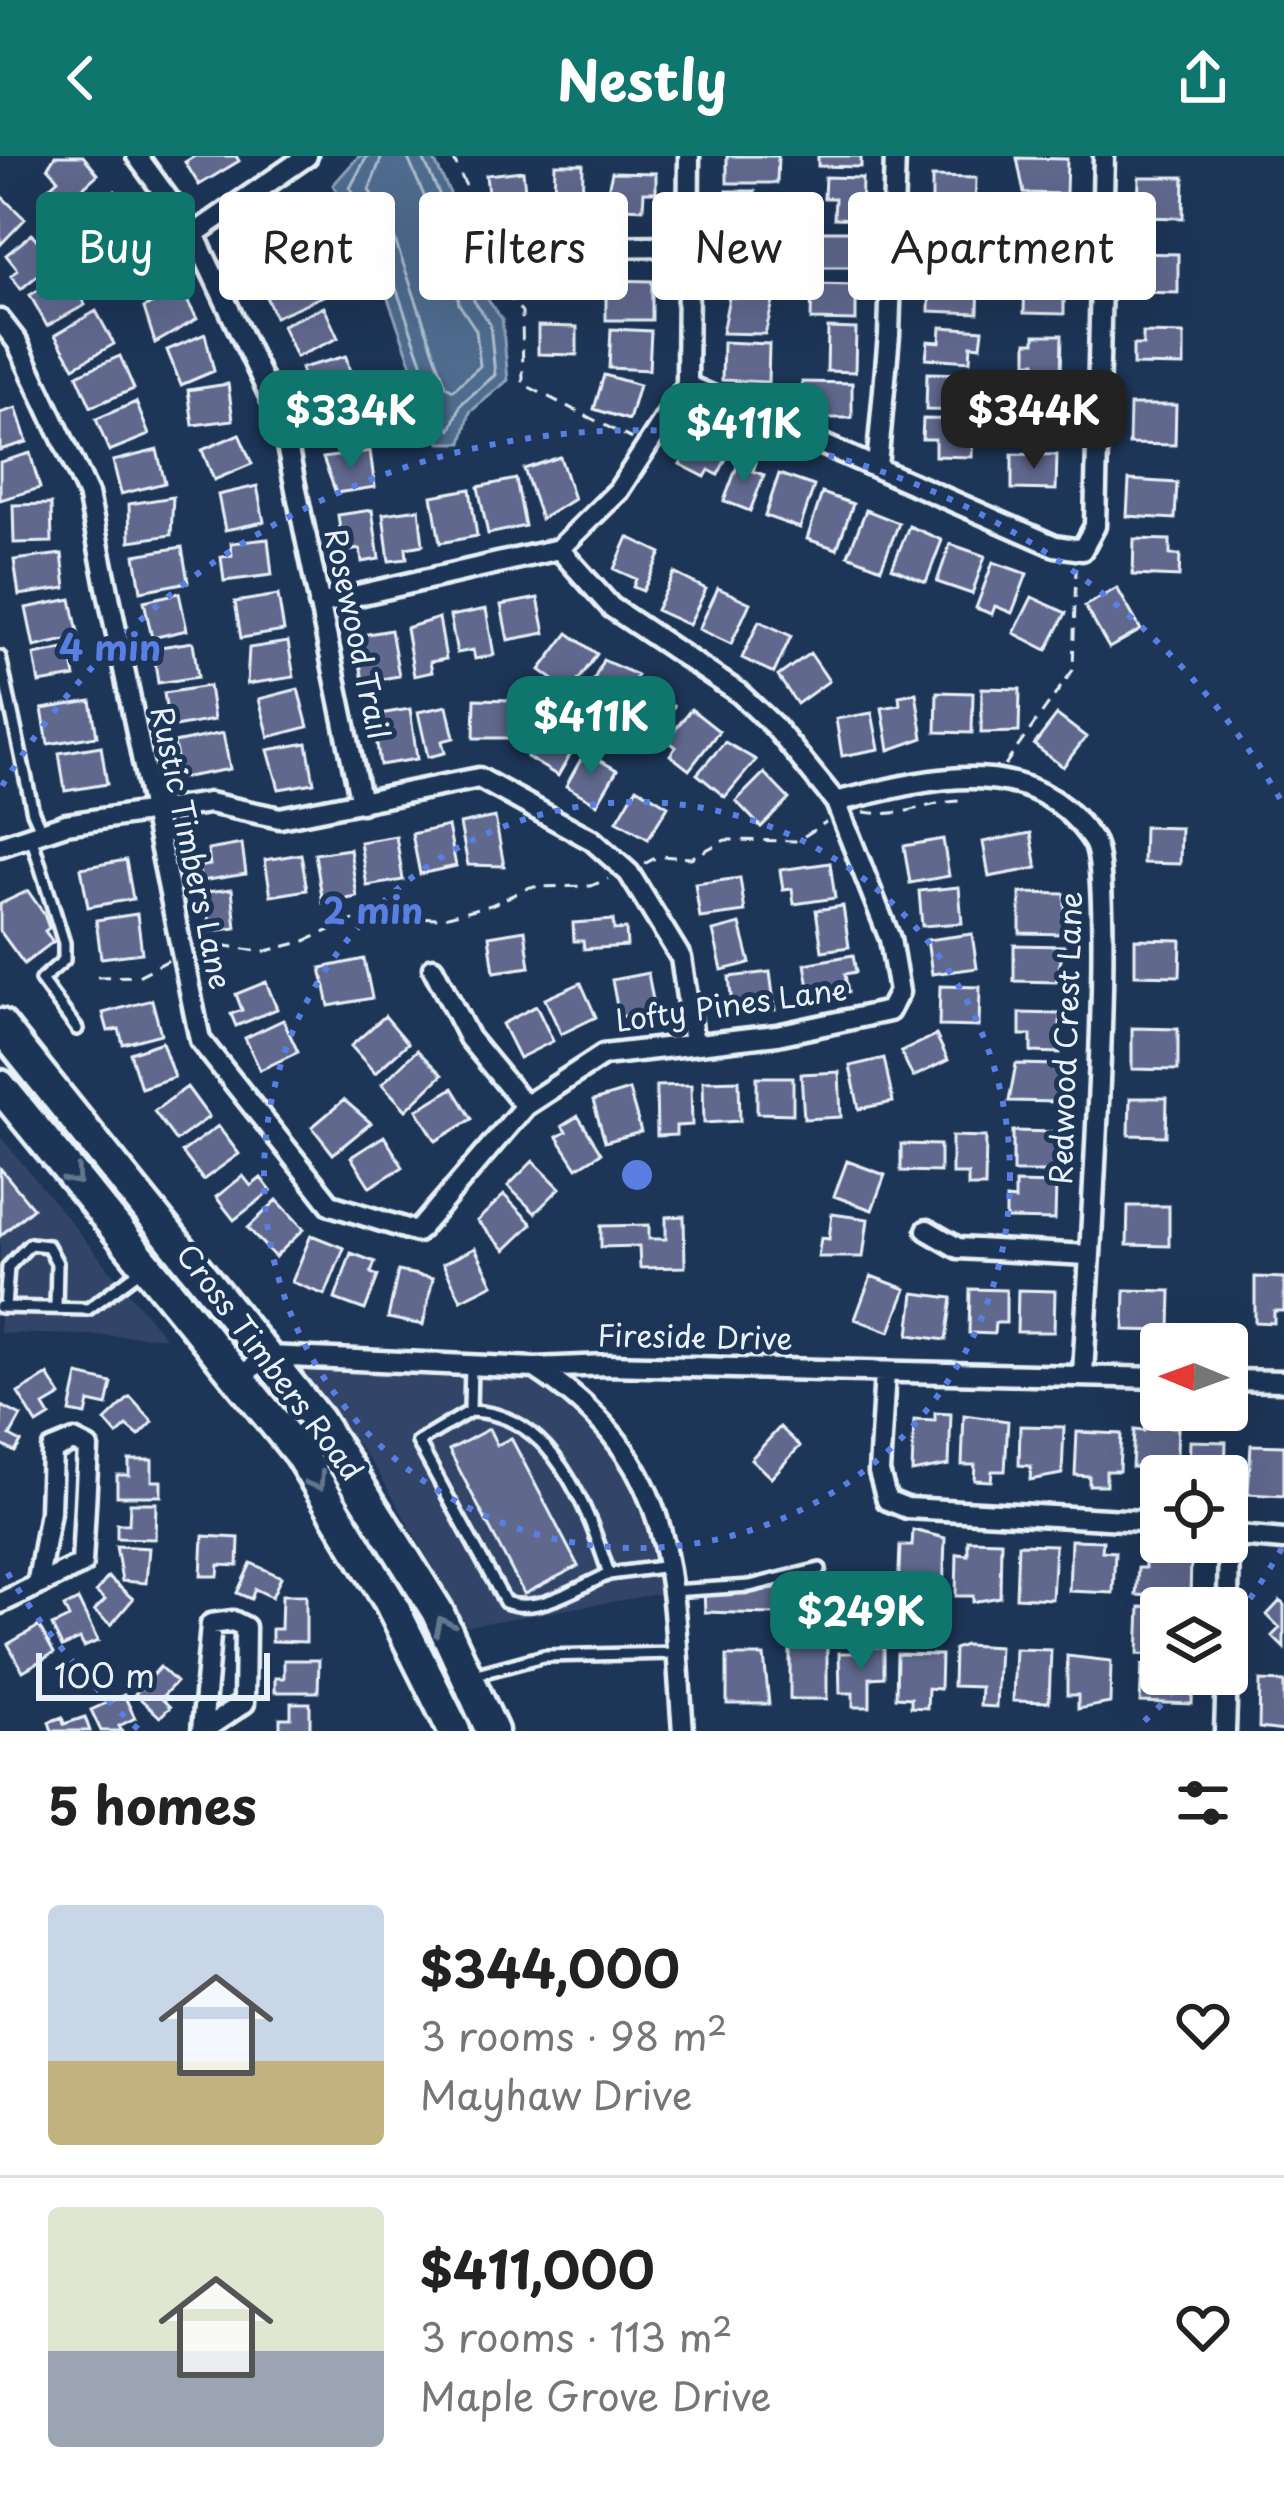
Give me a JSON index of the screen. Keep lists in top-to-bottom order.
{
  "streets": {
    "main road": ["Cross Timbers Road"],
    "street": [
      "Rosewood Trail",
      "Rustic Timbers Lane",
      "Lofty Pines Lane",
      "Redwood Crest Lane",
      "Fireside Drive"
    ]
  },
  "crossings": [
    ["Rustic Timbers Lane", "Lofty Pines Lane"],
    ["Lofty Pines Lane", "Redwood Crest Lane"],
    ["Redwood Crest Lane", "Fireside Drive"],
    ["Fireside Drive", "Cross Timbers Road"]
  ],
  "scale_bar": "100 m",
  "north": "left",
  "page": {
    "header": "Nestly",
    "chip": [
      "Buy",
      "Rent",
      "Filters",
      "New",
      "Apartment"
    ],
    "price": [
      "$334K",
      "$344K",
      "$411K",
      "$411K",
      "$249K"
    ],
    "scale": "100 m",
    "heading": "5 homes",
    "list": [
      {
        "name": "$344,000",
        "note": "3 rooms · 98 m² · Mayhaw Drive"
      },
      {
        "name": "$411,000",
        "note": "3 rooms · 113 m² · Maple Grove Drive"
      }
    ]
  },
  "rings": ["4 min", "2 min"]
}
